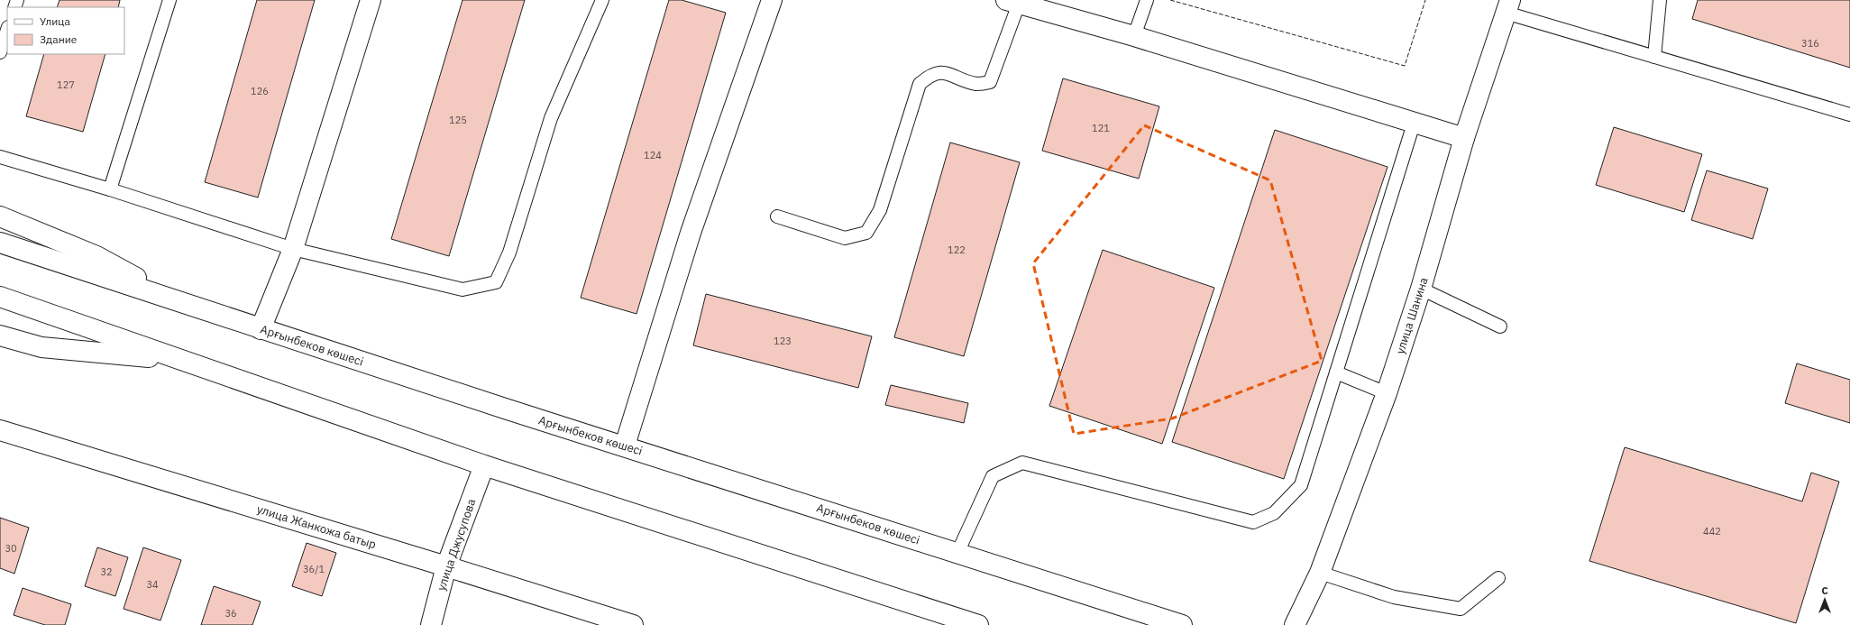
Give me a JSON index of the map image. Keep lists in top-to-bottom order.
{
  "streets": {
    "street": [
      "улица Шанина",
      "Арғынбеков көшесі",
      "улица Жанкожа батыр",
      "улица Джусупова"
    ]
  },
  "crossings": [
    ["улица Жанкожа батыр", "улица Джусупова"]
  ],
  "house_numbers": [
    "316",
    "127",
    "126",
    "125",
    "121",
    "124",
    "122",
    "123",
    "442",
    "30",
    "36/1",
    "32",
    "34",
    "36"
  ],
  "legend": ["Улица", "Здание"],
  "north": "top"
}
